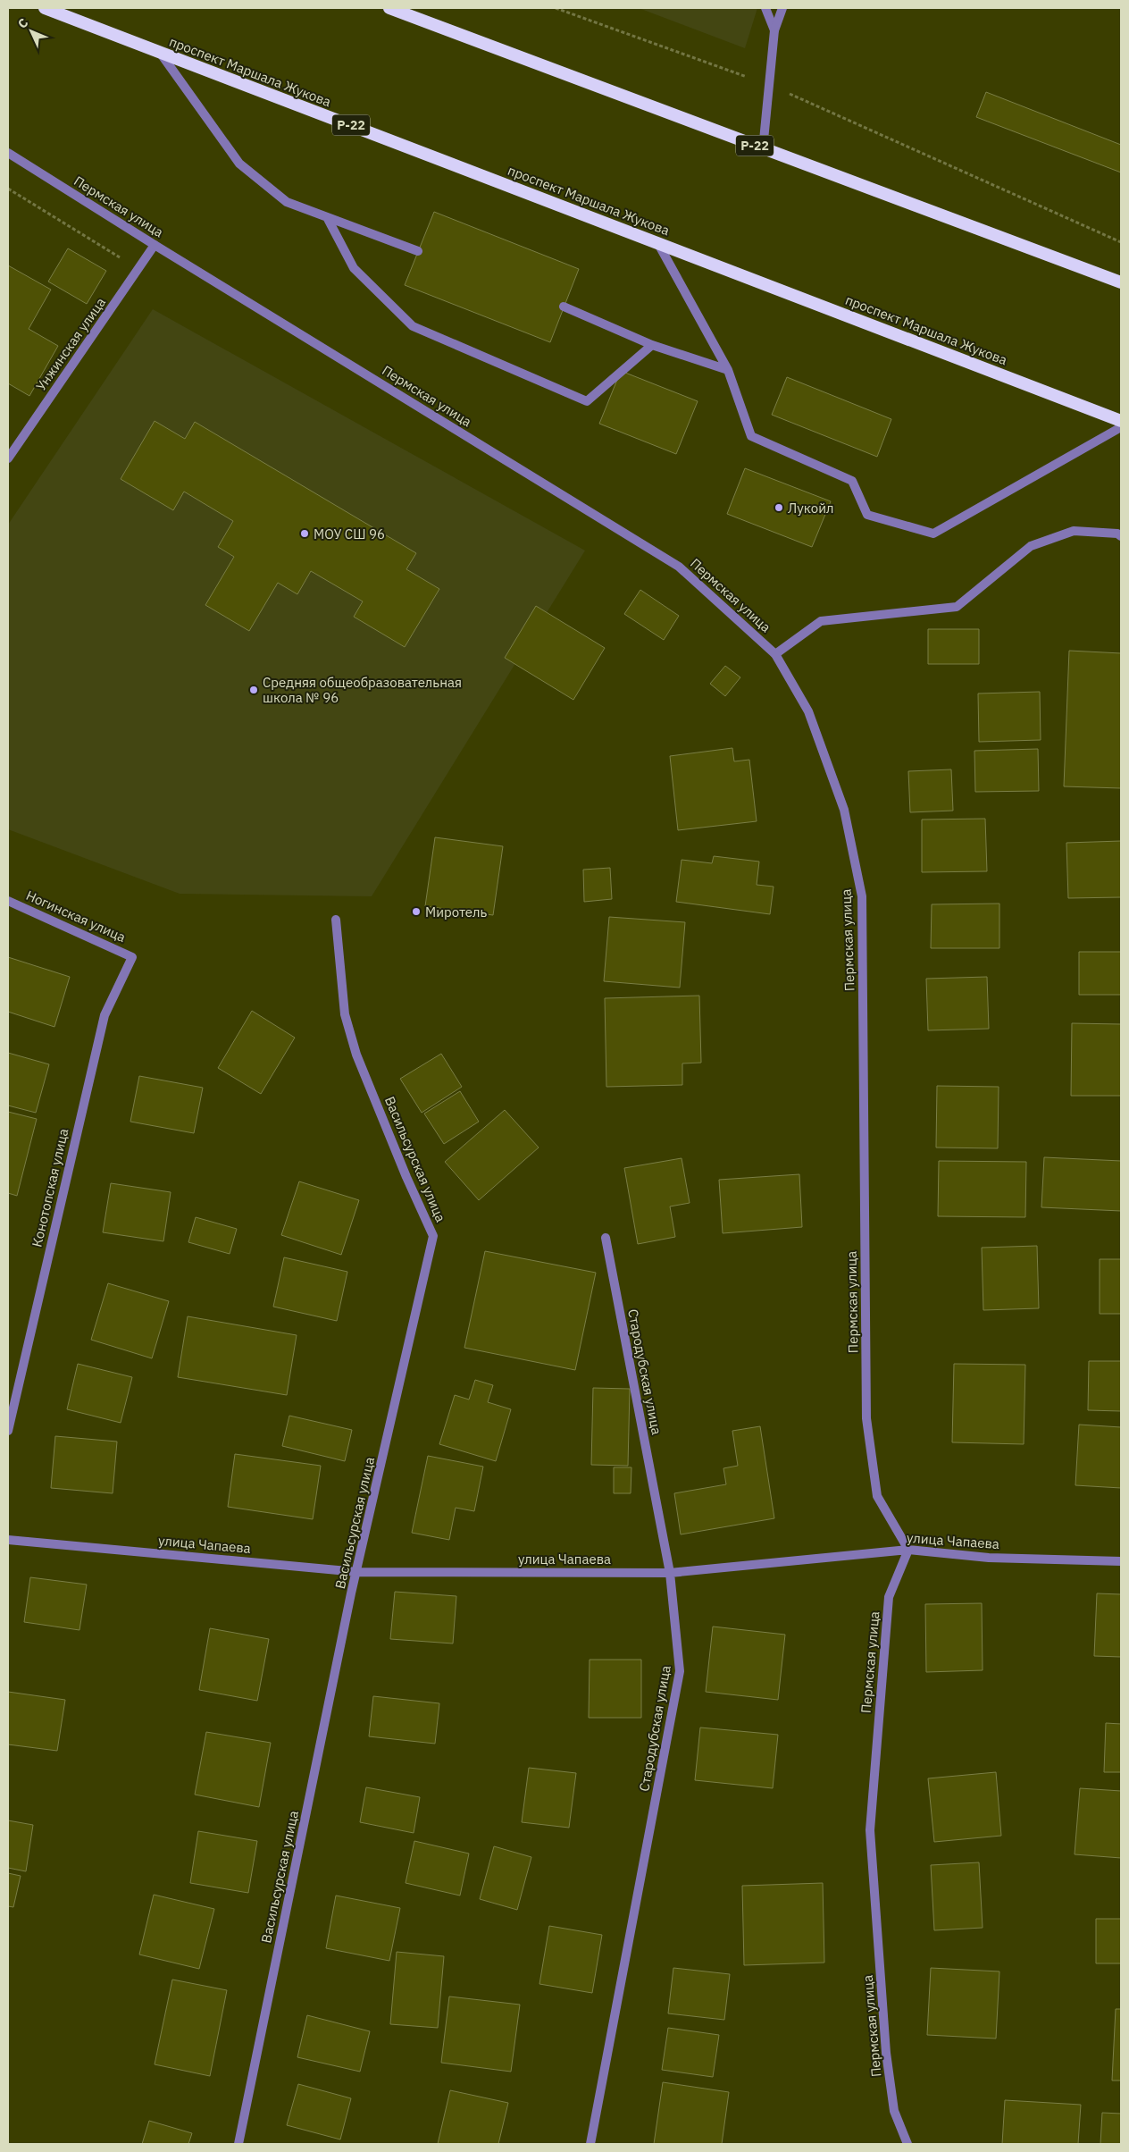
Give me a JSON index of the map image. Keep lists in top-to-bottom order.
{
  "streets": {
    "highway": ["проспект Маршала Жукова", "Р-22"],
    "street": [
      "Пермская улица",
      "Унжинская улица",
      "Ногинская улица",
      "Васильсурская улица",
      "Конотопская улица",
      "Стародубская улица",
      "улица Чапаева"
    ]
  },
  "crossings": [
    ["Пермская улица", "Унжинская улица"],
    ["Пермская улица", "улица Чапаева"],
    ["Ногинская улица", "Конотопская улица"],
    ["Васильсурская улица", "улица Чапаева"],
    ["Стародубская улица", "улица Чапаева"]
  ],
  "places": [
    "Лукойл",
    "МОУ СШ 96",
    "Средняя общеобразовательная школа № 96",
    "Миротель"
  ],
  "north": "top left"
}
